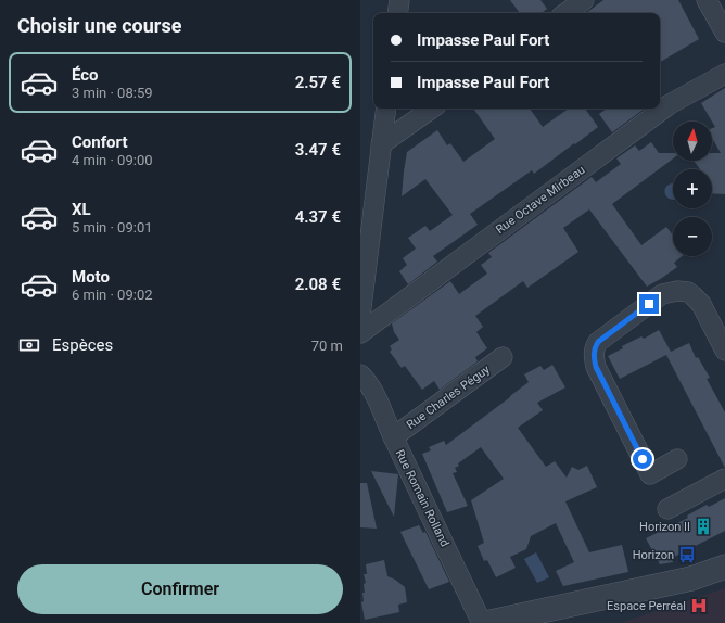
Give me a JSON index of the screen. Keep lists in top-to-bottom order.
{
  "streets": {
    "street": ["Rue Octave Mirbeau", "Rue Charles Péguy", "Rue Romain Rolland"]
  },
  "crossings": [
    ["Rue Charles Péguy", "Rue Romain Rolland"]
  ],
  "places": {
    "building": ["Horizon II"],
    "bus stop": ["Horizon"],
    "hospital": ["Espace Perréal"]
  },
  "north": "top",
  "page": {
    "heading": "Choisir une course",
    "banner": ["Impasse Paul Fort", "Impasse Paul Fort"],
    "list": [
      {
        "name": "Éco",
        "note": "3 min · 08:59",
        "value": "2.57 €"
      },
      {
        "name": "Confort",
        "note": "4 min · 09:00",
        "value": "3.47 €"
      },
      {
        "name": "XL",
        "note": "5 min · 09:01",
        "value": "4.37 €"
      },
      {
        "name": "Moto",
        "note": "6 min · 09:02",
        "value": "2.08 €"
      }
    ],
    "map_buttons": ["+", "−"],
    "pay": ["Espèces", "70 m"],
    "buttons": "Confirmer"
  }
}
